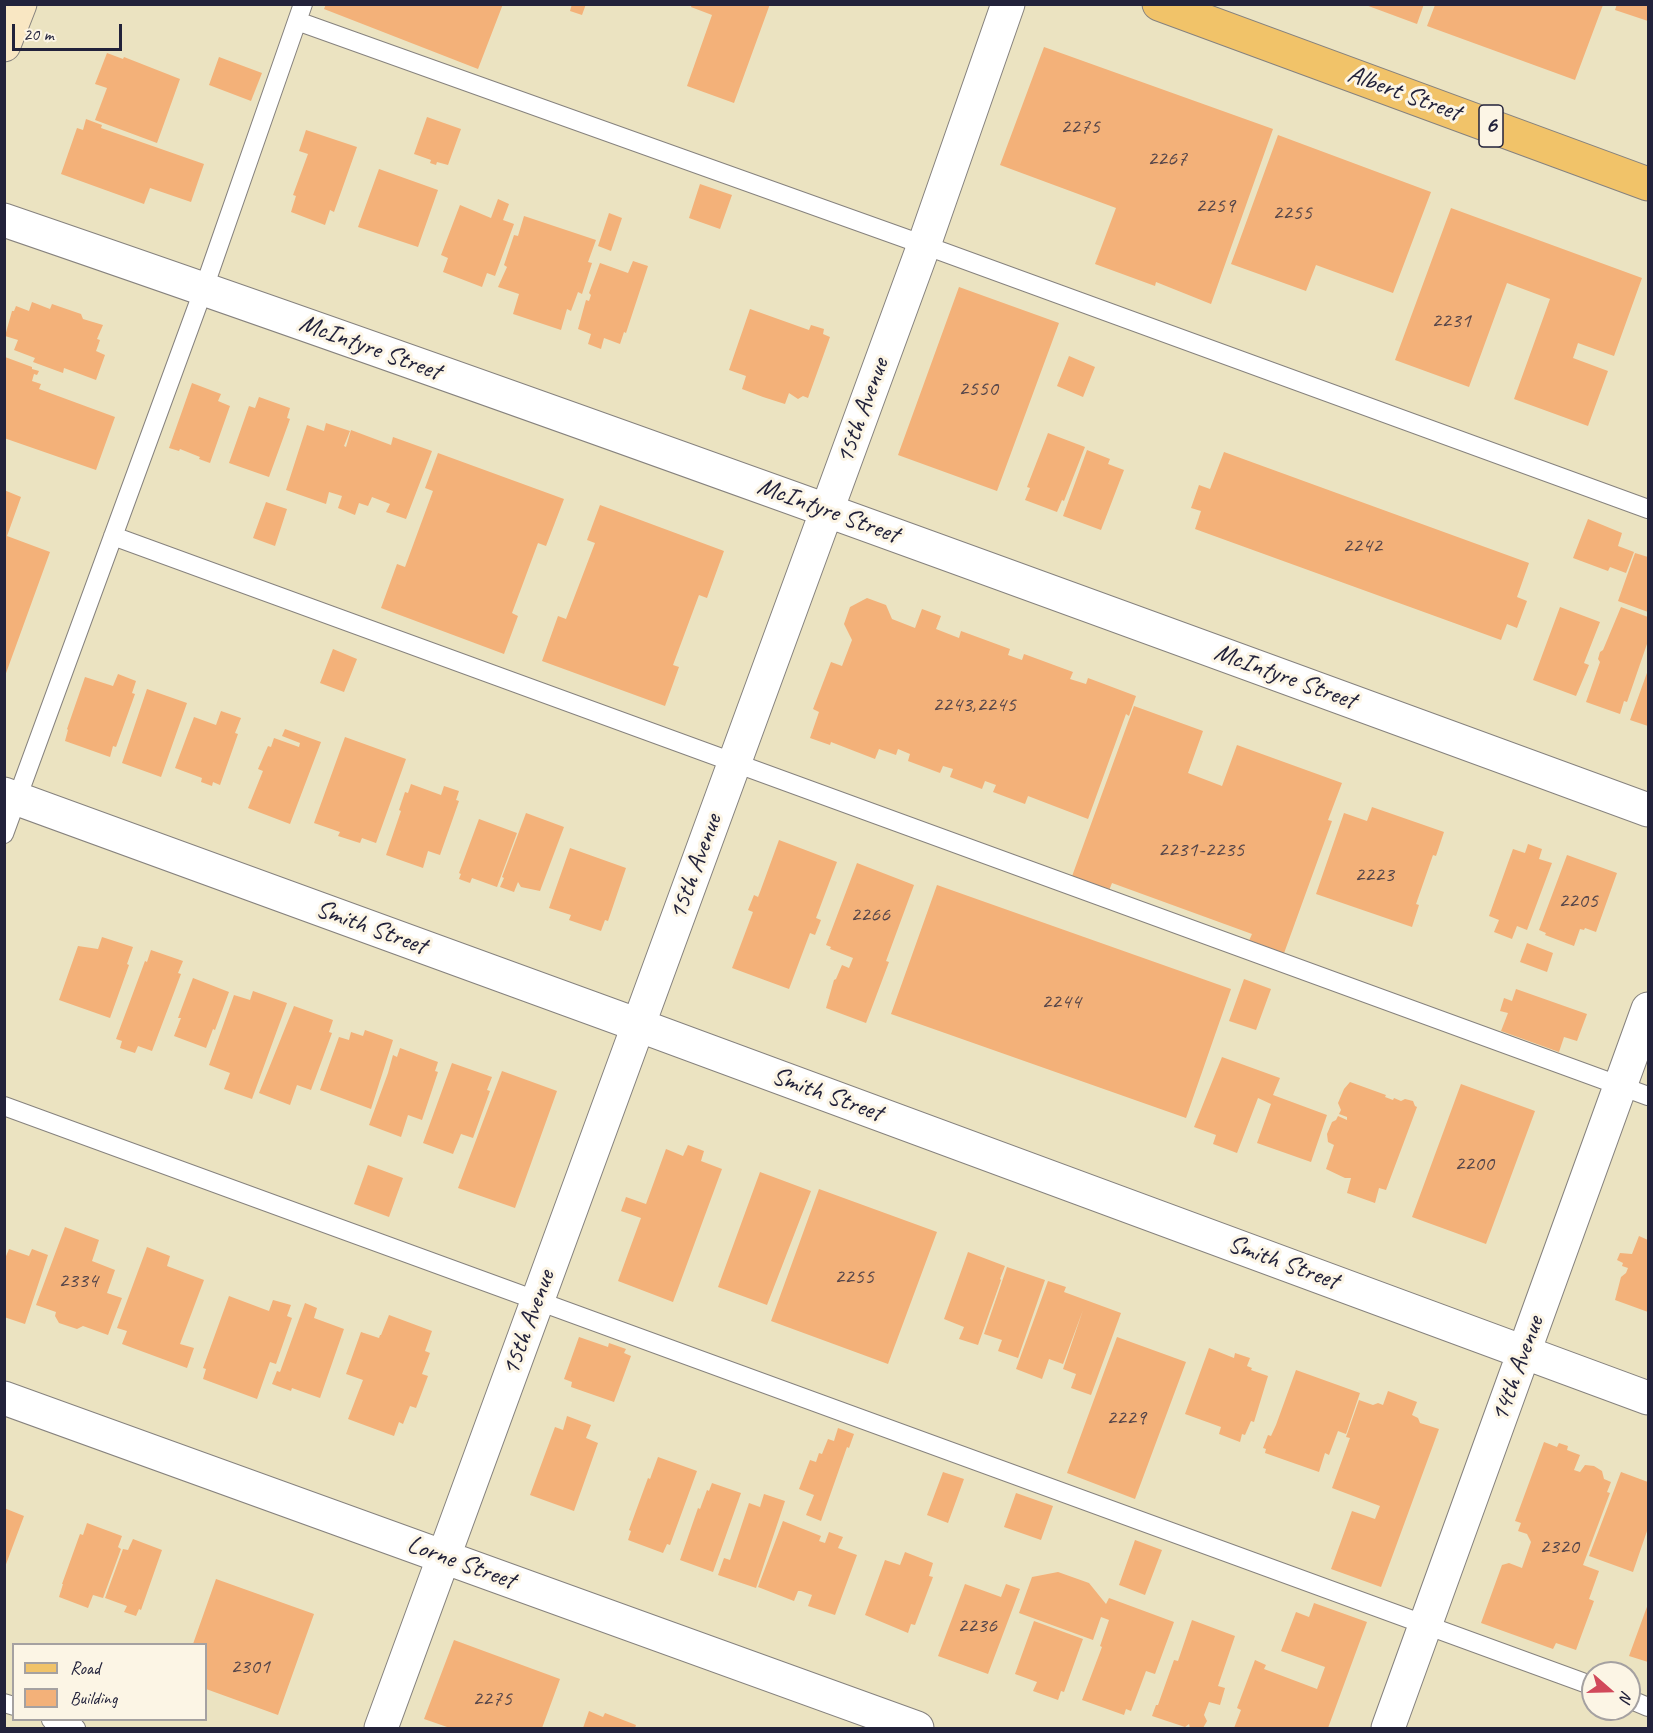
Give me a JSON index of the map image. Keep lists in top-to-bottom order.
{
  "streets": {
    "main road": ["Albert Street", "6"],
    "street": [
      "McIntyre Street",
      "15th Avenue",
      "Smith Street",
      "14th Avenue",
      "Lorne Street"
    ]
  },
  "crossings": [
    ["McIntyre Street", "15th Avenue"],
    ["15th Avenue", "Smith Street"],
    ["15th Avenue", "Lorne Street"],
    ["Smith Street", "14th Avenue"]
  ],
  "house_numbers": [
    "2275",
    "2267",
    "2259",
    "2255",
    "2231",
    "2550",
    "2242",
    "2243,2245",
    "2231-2235",
    "2223",
    "2205",
    "2266",
    "2244",
    "2200",
    "2255",
    "2334",
    "2229",
    "2320",
    "2236",
    "2301",
    "2275"
  ],
  "legend": ["Road", "Building"],
  "scale_bar": "20 m",
  "north": "right"
}
